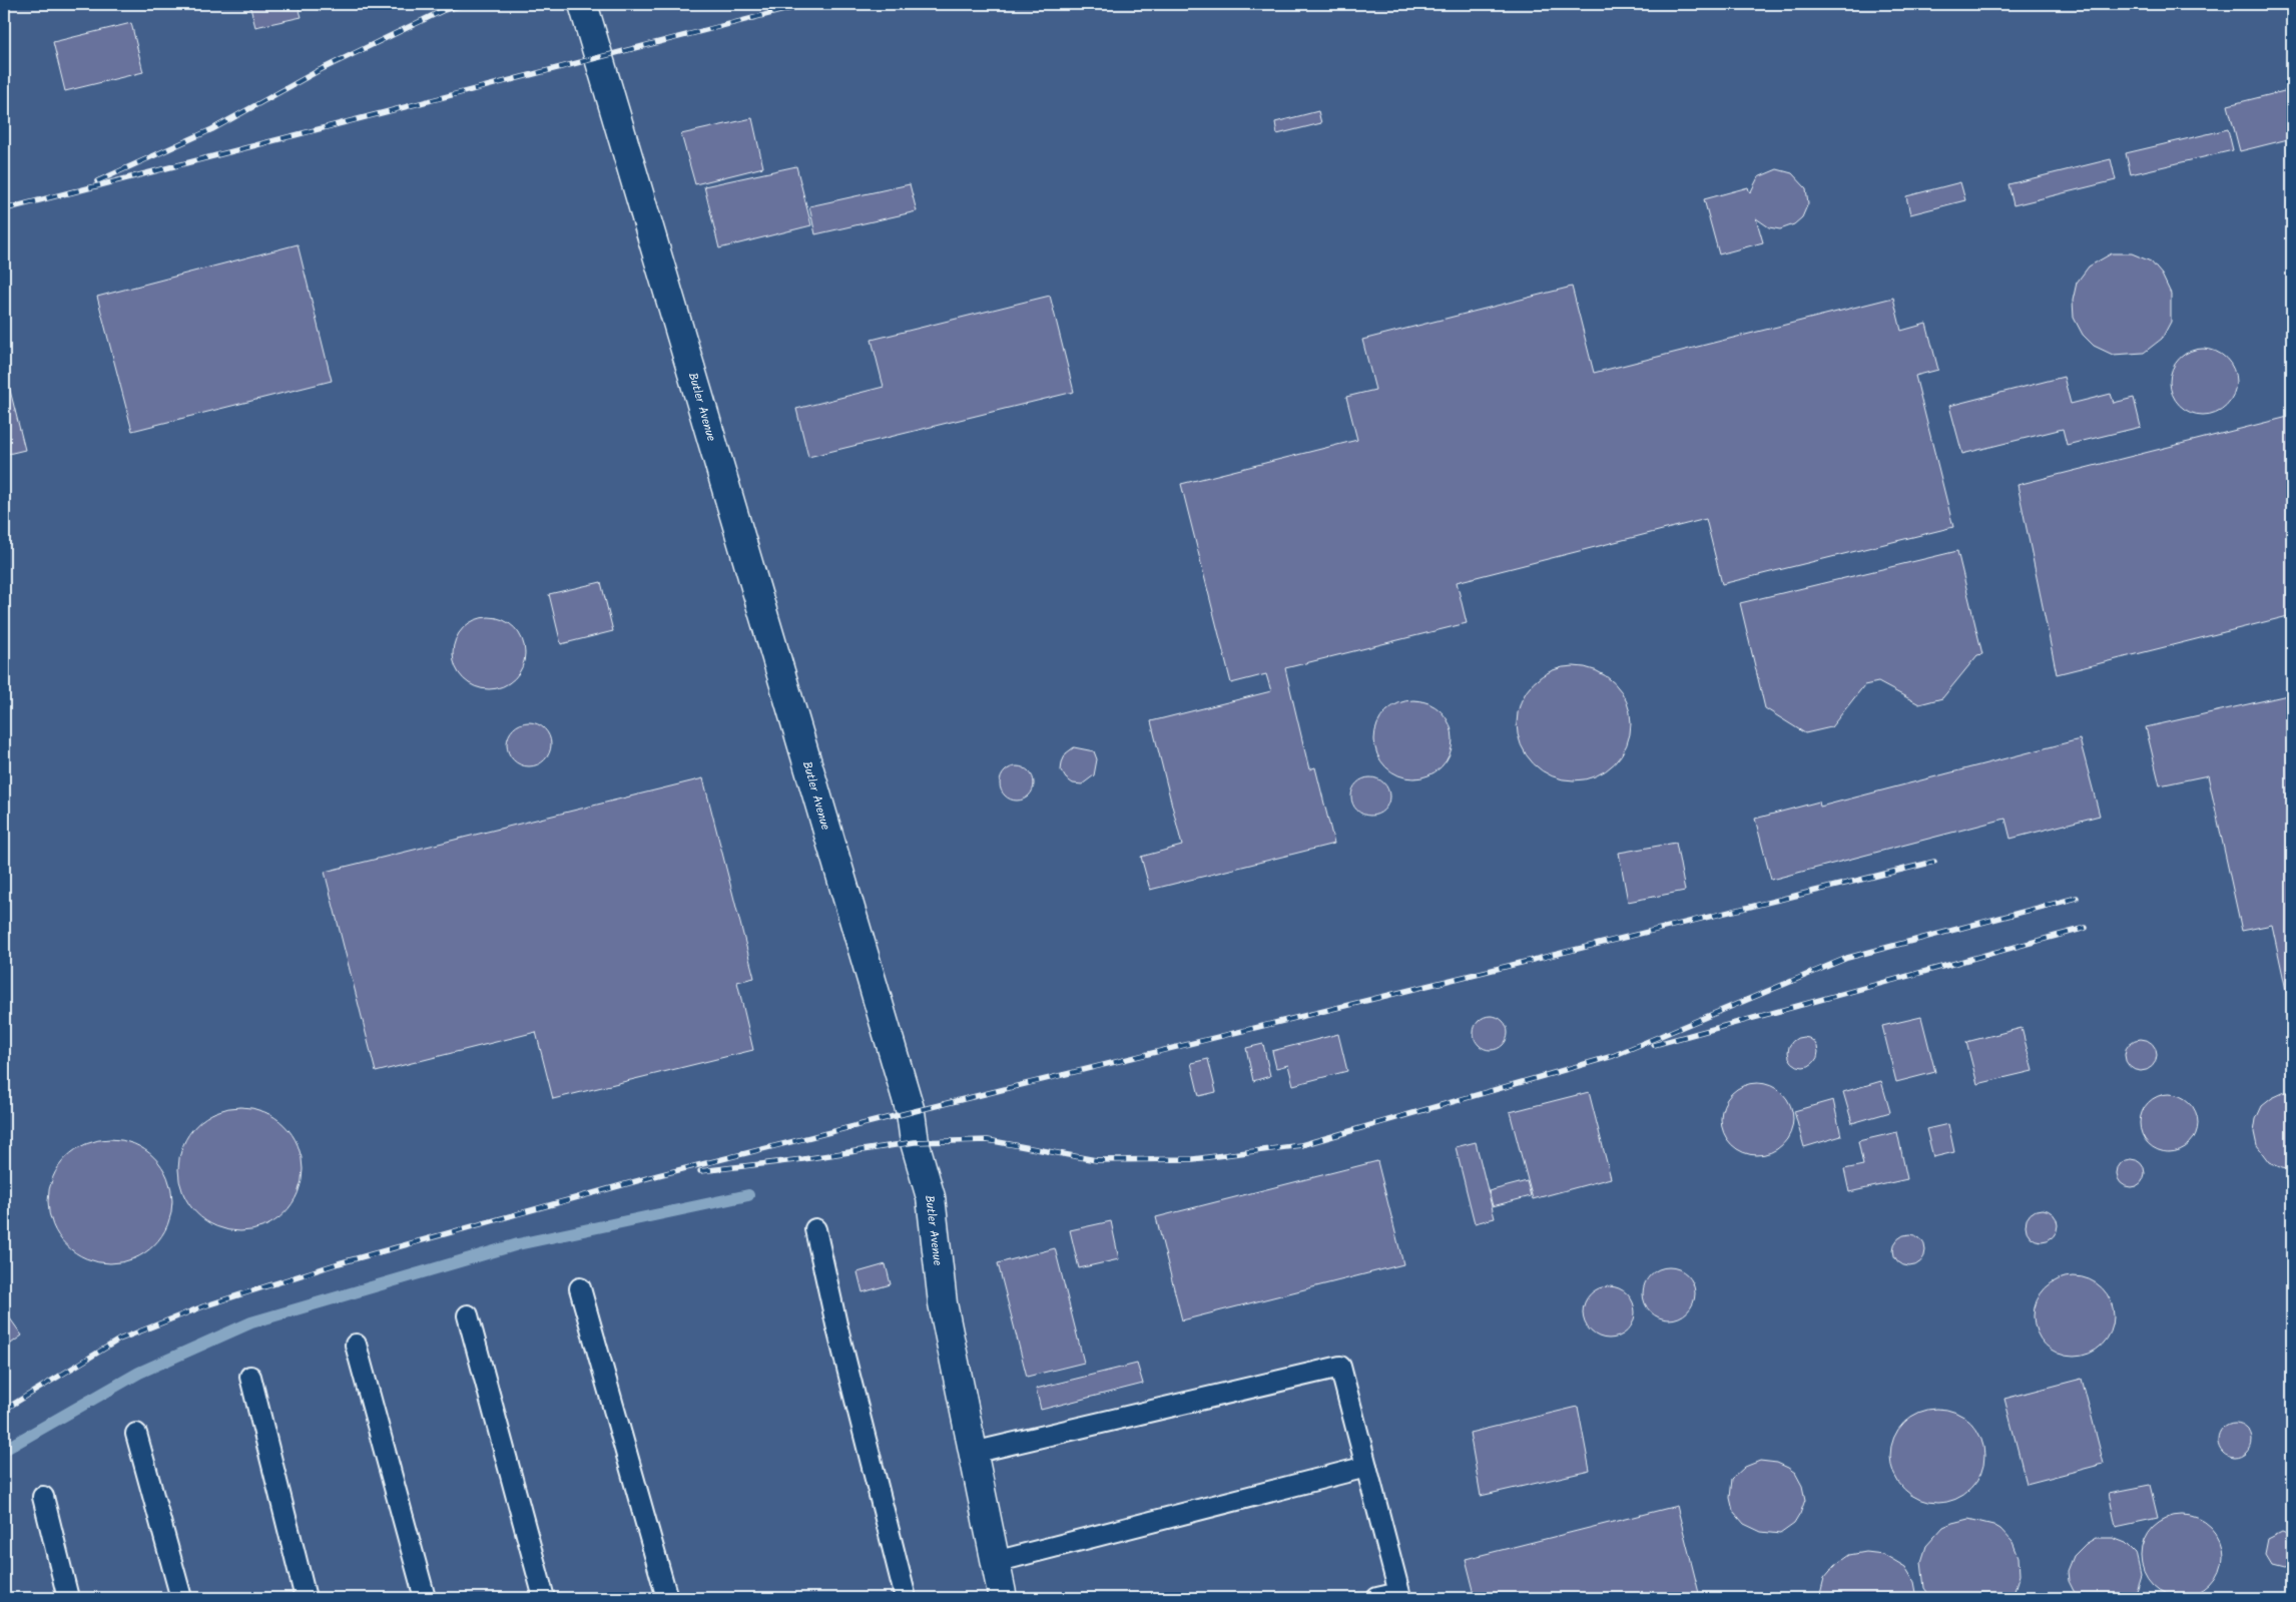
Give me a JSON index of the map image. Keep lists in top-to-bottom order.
{
  "streets": {
    "street": ["Butler Avenue"]
  }
}
